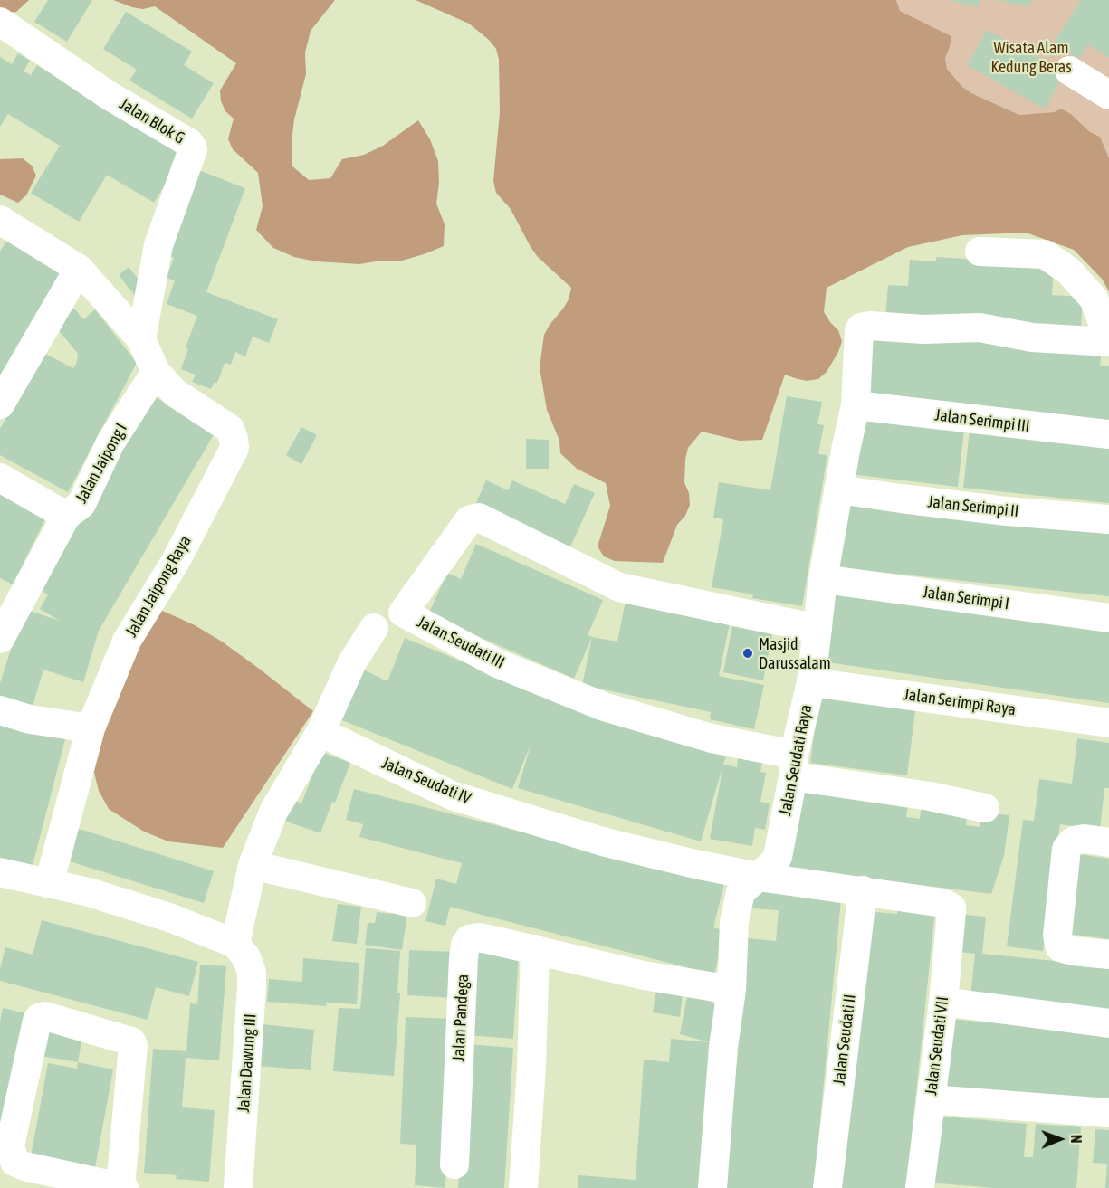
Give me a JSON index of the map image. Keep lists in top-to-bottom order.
{
  "streets": {
    "street": [
      "Jalan Blok G",
      "Jalan Serimpi III",
      "Jalan Jaipong I",
      "Jalan Serimpi II",
      "Jalan Jaipong Raya",
      "Jalan Serimpi I",
      "Jalan Seudati III",
      "Jalan Serimpi Raya",
      "Jalan Seudati Raya",
      "Jalan Seudati IV",
      "Jalan Pandega",
      "Jalan Seudati II",
      "Jalan Seudati VII",
      "Jalan Dawung III"
    ]
  },
  "crossings": [
    ["Jalan Serimpi III", "Jalan Seudati Raya"],
    ["Jalan Jaipong I", "Jalan Jaipong Raya"],
    ["Jalan Serimpi II", "Jalan Seudati Raya"],
    ["Jalan Serimpi I", "Jalan Seudati Raya"],
    ["Jalan Seudati III", "Jalan Seudati Raya"],
    ["Jalan Serimpi Raya", "Jalan Seudati Raya"],
    ["Jalan Seudati Raya", "Jalan Seudati IV"],
    ["Jalan Seudati Raya", "Jalan Pandega"],
    ["Jalan Seudati II", "Jalan Seudati VII"]
  ],
  "parks": ["Wisata Alam Kedung Beras"],
  "places": ["Masjid Darussalam"],
  "north": "right"
}
